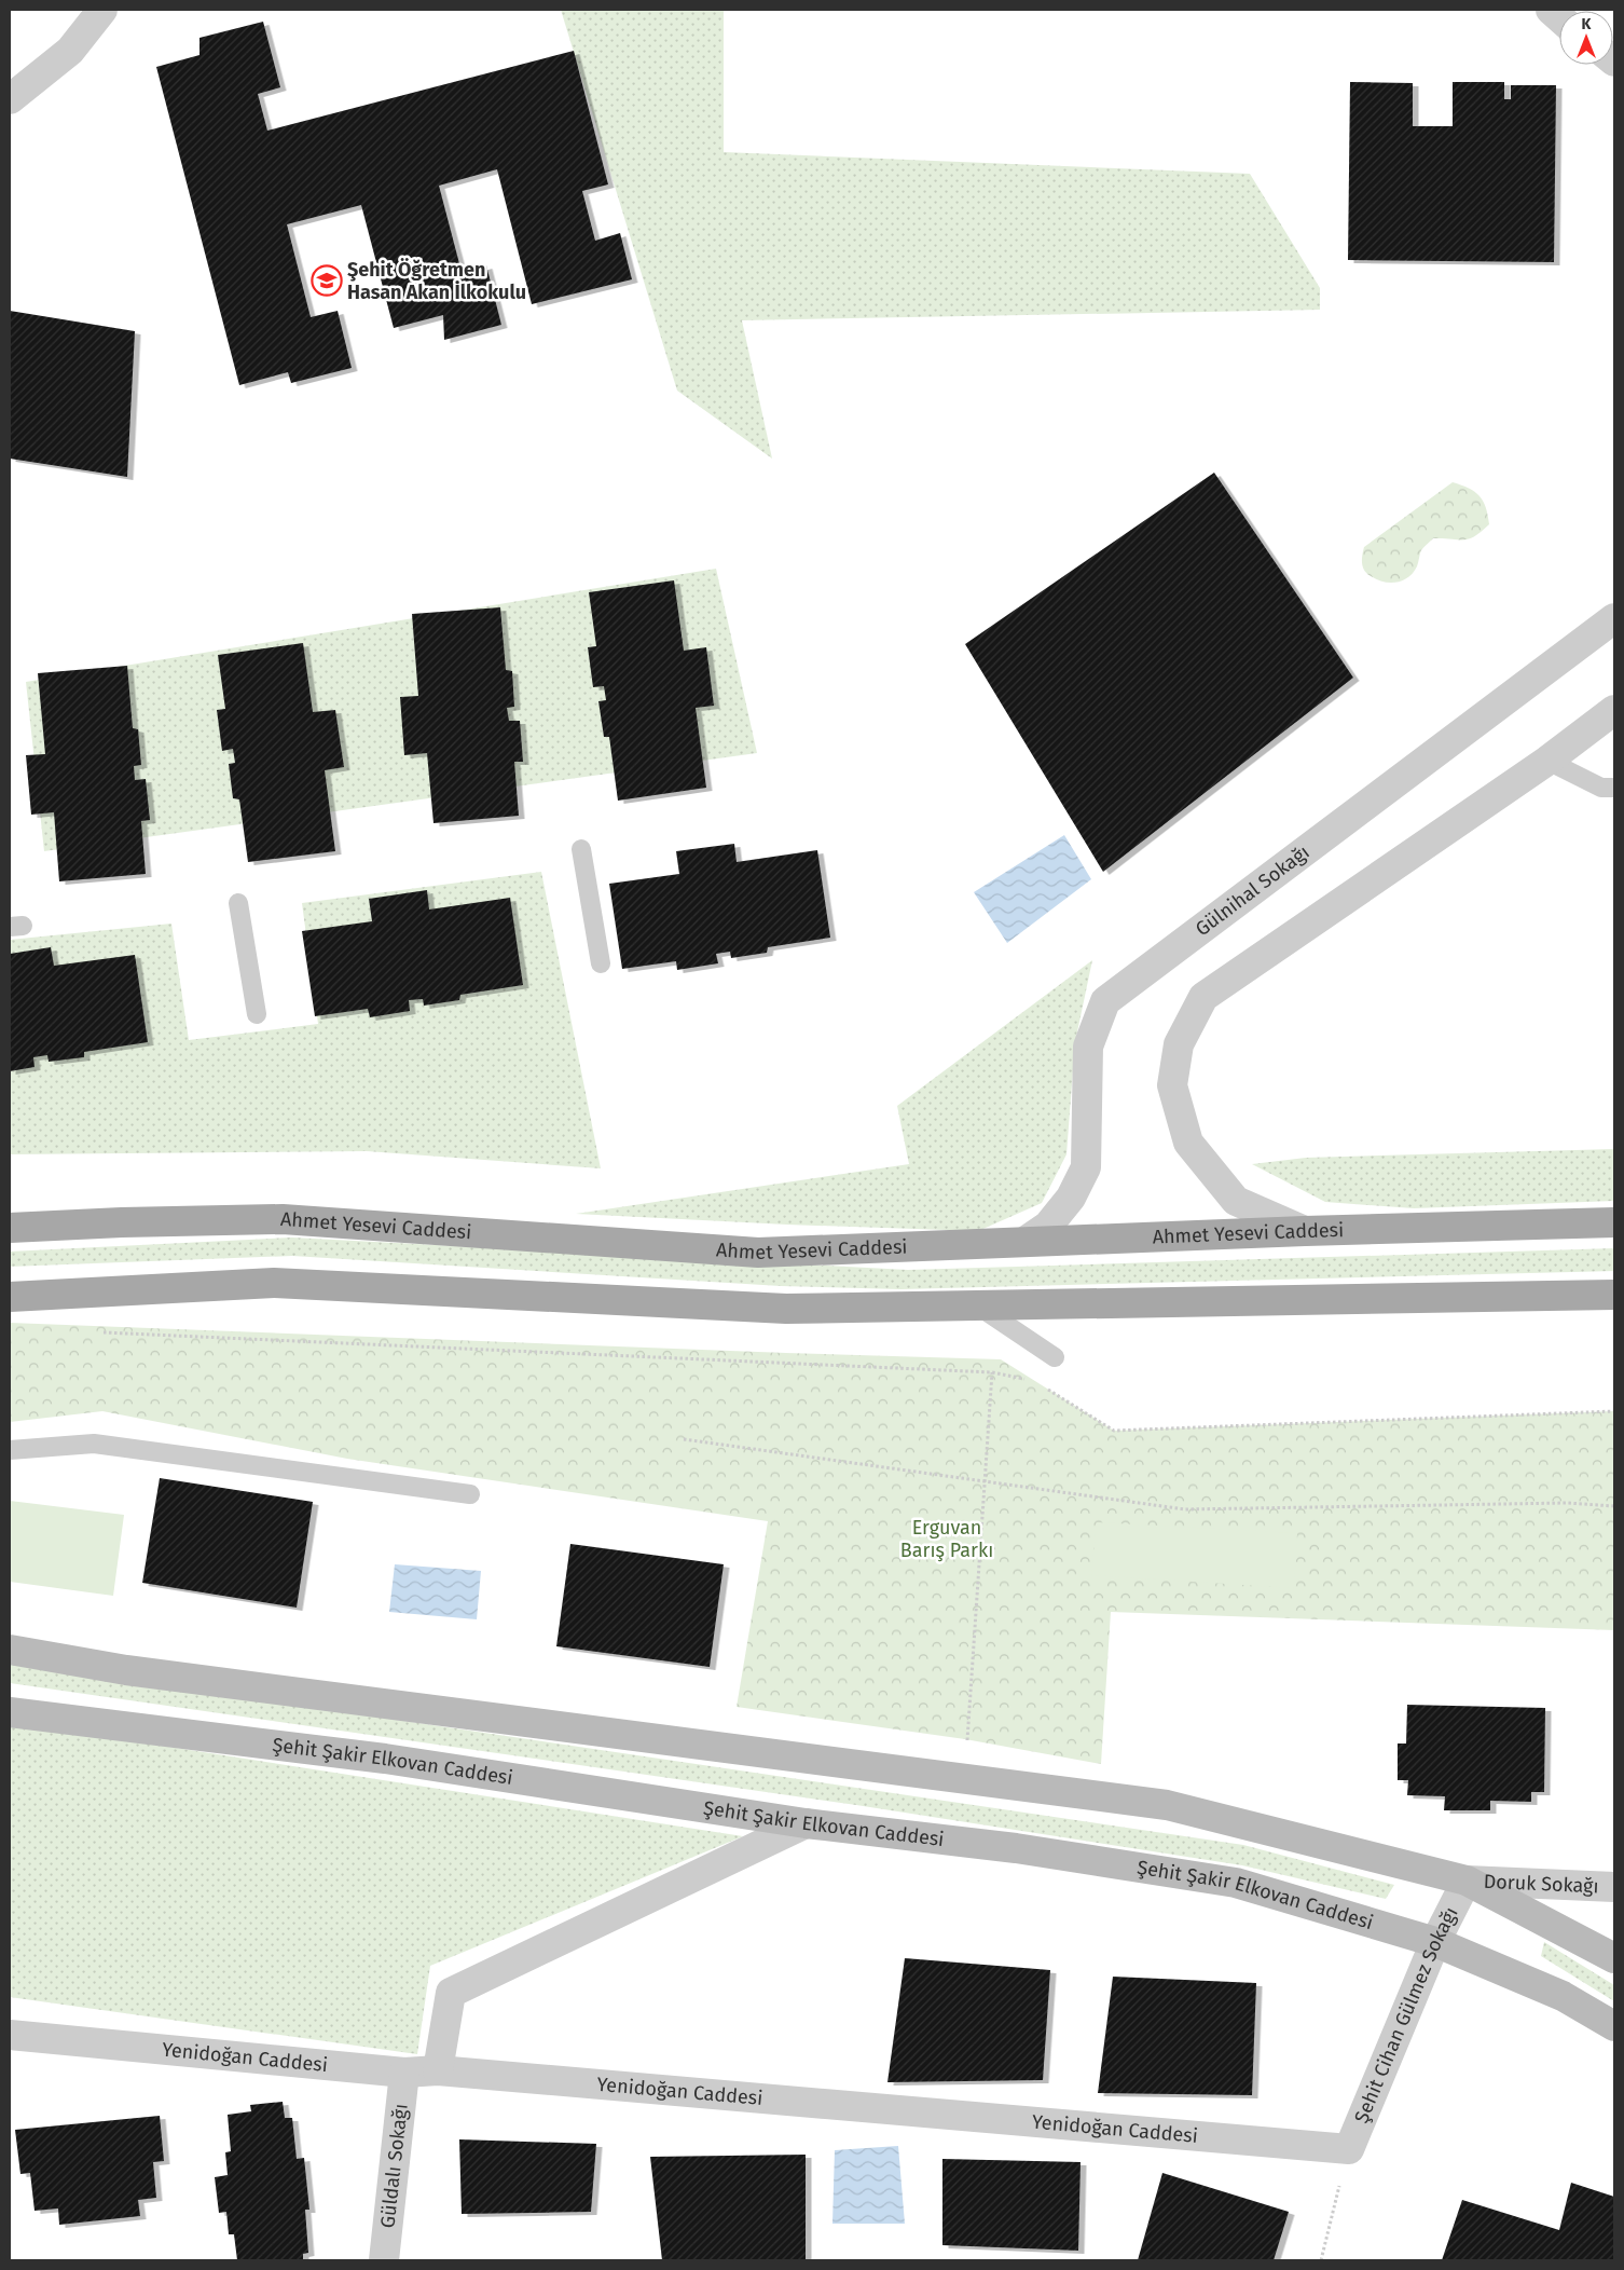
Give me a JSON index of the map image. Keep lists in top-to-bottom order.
{
  "streets": {
    "main road": ["Ahmet Yesevi Caddesi"],
    "street": [
      "Gülnihal Sokağı",
      "Şehit Şakir Elkovan Caddesi",
      "Doruk Sokağı",
      "Şehit Cihan Gülmez Sokağı",
      "Yenidoğan Caddesi",
      "Güldalı Sokağı"
    ]
  },
  "crossings": [
    ["Gülnihal Sokağı", "Ahmet Yesevi Caddesi"],
    ["Şehit Şakir Elkovan Caddesi", "Şehit Cihan Gülmez Sokağı"],
    ["Doruk Sokağı", "Şehit Cihan Gülmez Sokağı"],
    ["Şehit Cihan Gülmez Sokağı", "Yenidoğan Caddesi"],
    ["Yenidoğan Caddesi", "Güldalı Sokağı"]
  ],
  "parks": ["Erguvan Barış Parkı"],
  "places": {
    "school or university": ["Şehit Öğretmen Hasan Akan İlkokulu"]
  },
  "north": "top"
}
